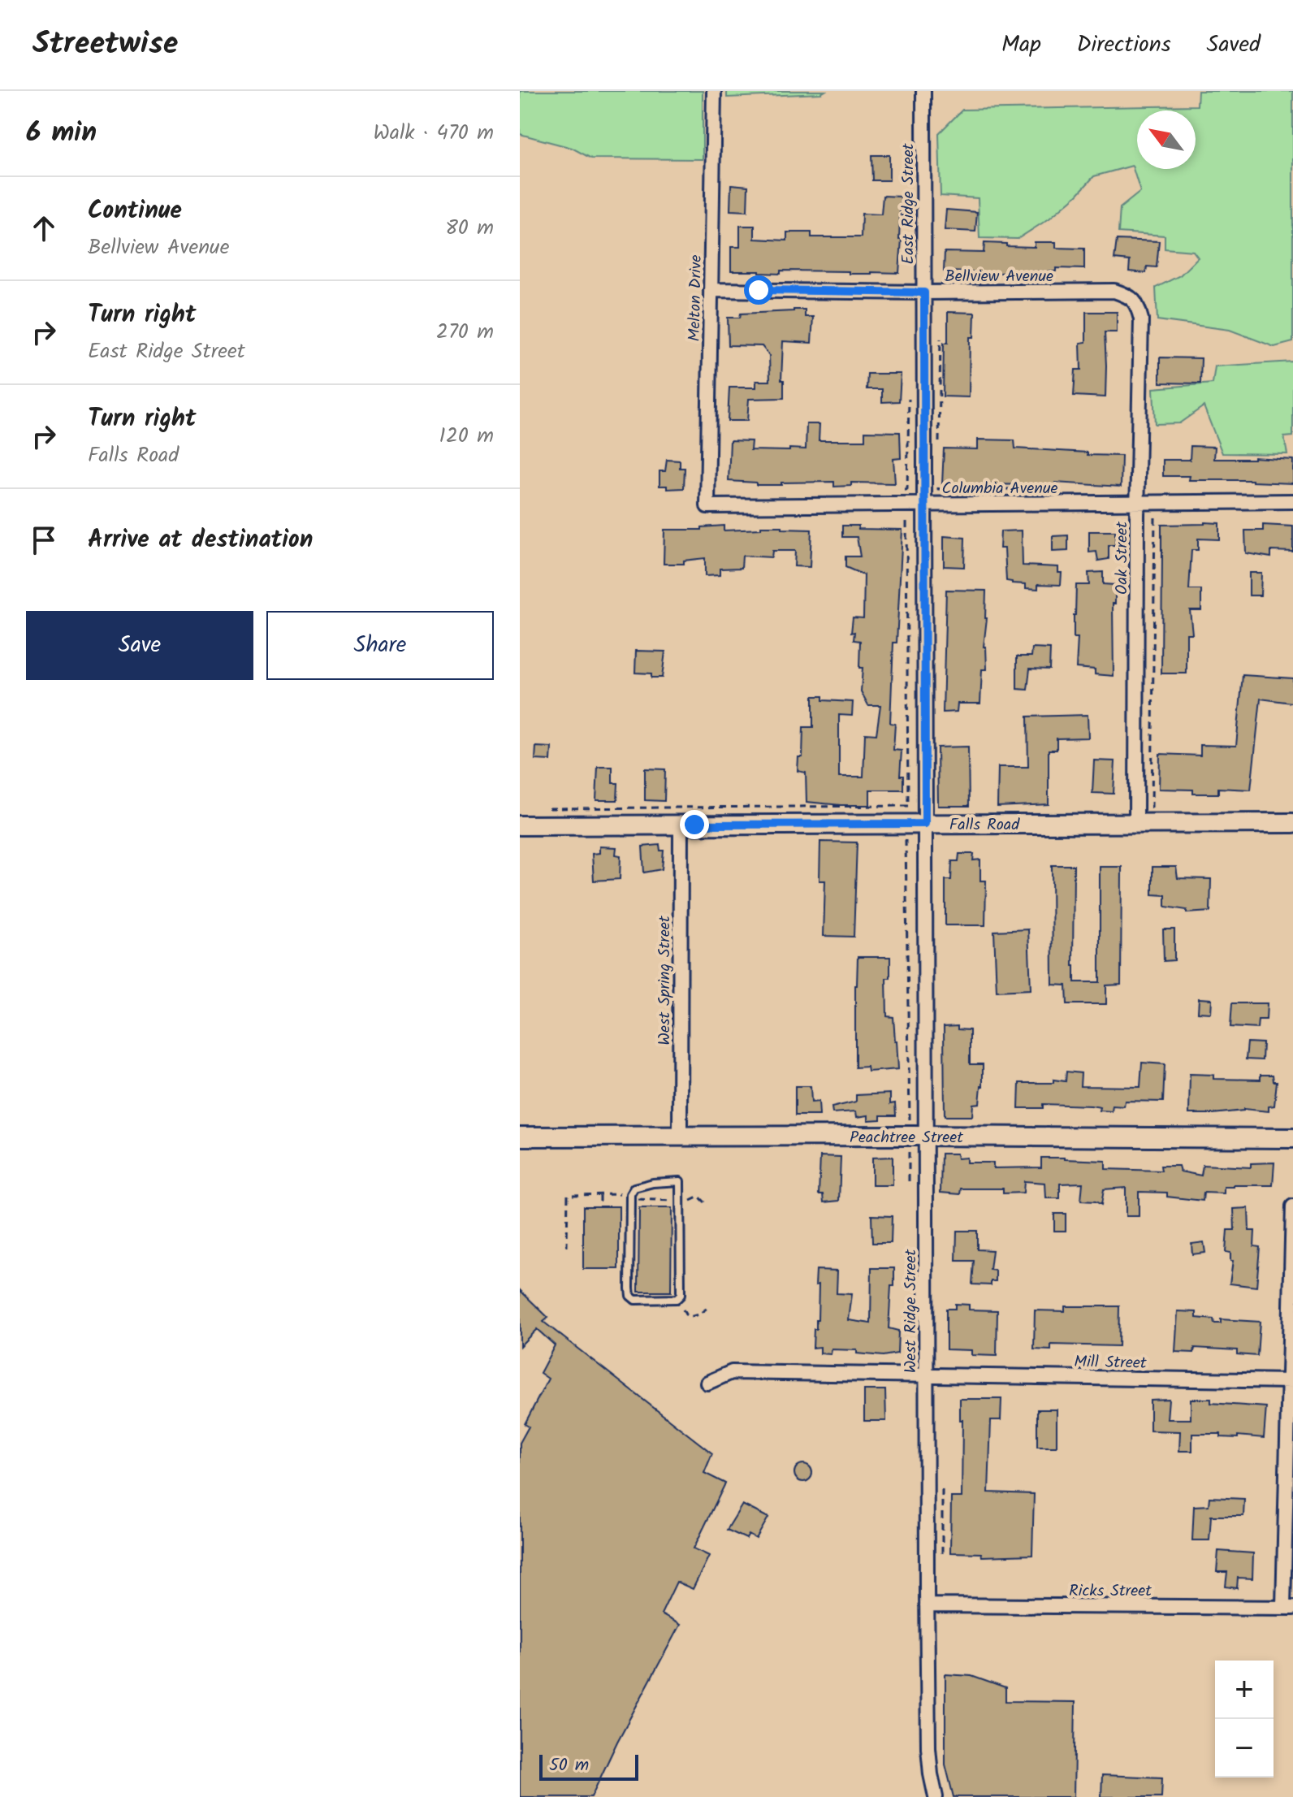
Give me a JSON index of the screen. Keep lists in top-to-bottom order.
{
  "streets": {
    "main road": ["Falls Road", "Peachtree Street"],
    "street": [
      "East Ridge Street",
      "Bellview Avenue",
      "Melton Drive",
      "Columbia Avenue",
      "Oak Street",
      "West Spring Street",
      "West Ridge Street",
      "Mill Street",
      "Ricks Street"
    ]
  },
  "crossings": [
    ["East Ridge Street", "Bellview Avenue"],
    ["East Ridge Street", "Columbia Avenue"],
    ["East Ridge Street", "Falls Road"],
    ["East Ridge Street", "West Ridge Street"],
    ["Bellview Avenue", "Melton Drive"],
    ["Bellview Avenue", "Oak Street"],
    ["Melton Drive", "Columbia Avenue"],
    ["Columbia Avenue", "Oak Street"],
    ["Oak Street", "Falls Road"],
    ["Falls Road", "West Spring Street"],
    ["Falls Road", "West Ridge Street"],
    ["West Spring Street", "Peachtree Street"],
    ["Peachtree Street", "West Ridge Street"],
    ["West Ridge Street", "Mill Street"],
    ["West Ridge Street", "Ricks Street"]
  ],
  "scale_bar": "50 m",
  "north": "top left",
  "page": {
    "header": "Streetwise",
    "nav": ["Map", "Directions", "Saved"],
    "heading": ["6 min", "Walk · 470 m"],
    "list": [
      ["Continue", "Bellview Avenue", "80 m"],
      ["Turn right", "East Ridge Street", "270 m"],
      ["Turn right", "Falls Road", "120 m"],
      "Arrive at destination"
    ],
    "buttons": ["Save", "Share"],
    "map_buttons": ["+", "−"],
    "scale": "50 m"
  }
}
